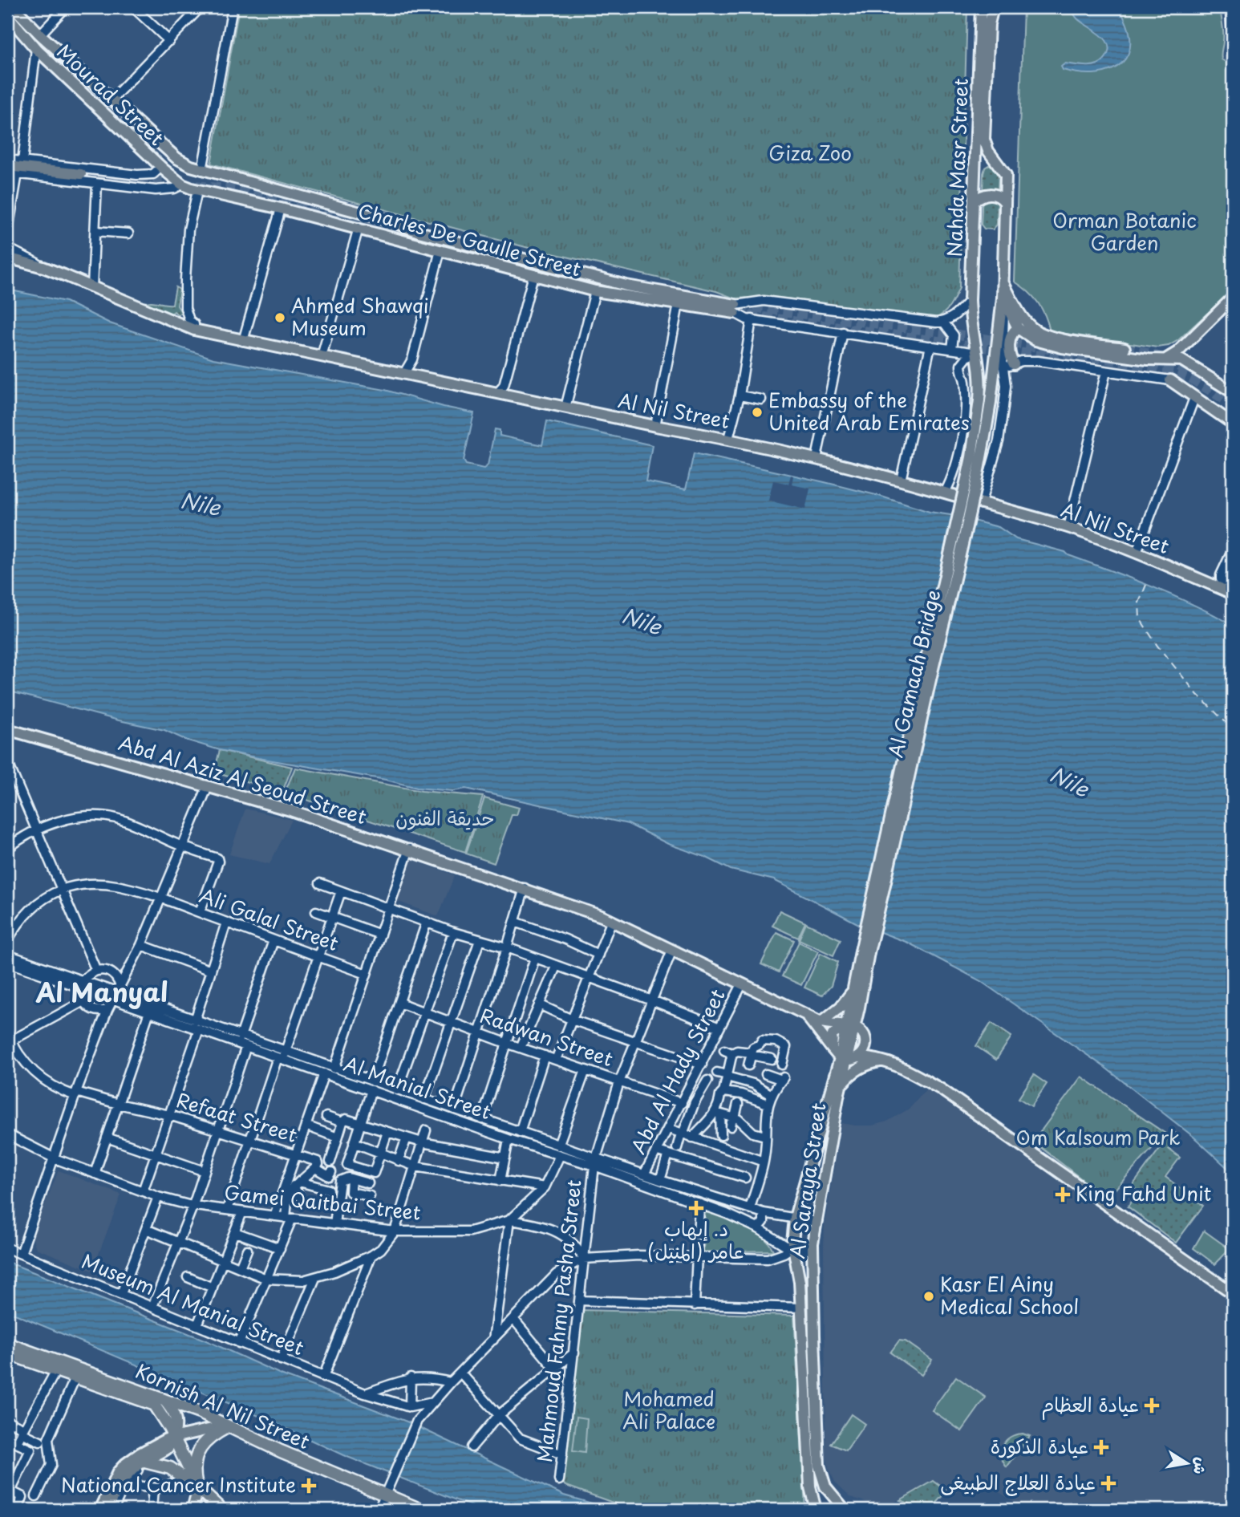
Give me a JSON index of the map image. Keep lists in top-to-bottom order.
{
  "streets": {
    "highway": ["Kornish Al Nil Street"],
    "main road": [
      "Mourad Street",
      "Nahda Masr Street",
      "Charles De Gaulle Street",
      "Al Nil Street",
      "Al Gamaah Bridge",
      "Abd Al Aziz Al Seoud Street",
      "Al Saraya Street"
    ],
    "street": [
      "Ali Galal Street",
      "Radwan Street",
      "Abd Al Hady Street",
      "Al Manial Street",
      "Refaat Street",
      "Gamei Qaitbai Street",
      "Museum Al Manial Street",
      "Mahmoud Fahmy Pasha Street"
    ]
  },
  "crossings": [
    ["Mourad Street", "Charles De Gaulle Street"],
    ["Nahda Masr Street", "Al Gamaah Bridge"],
    ["Al Gamaah Bridge", "Al Saraya Street"],
    ["Abd Al Aziz Al Seoud Street", "Abd Al Hady Street"],
    ["Abd Al Aziz Al Seoud Street", "Al Saraya Street"],
    ["Abd Al Aziz Al Seoud Street", "Mahmoud Fahmy Pasha Street"],
    ["Radwan Street", "Abd Al Hady Street"],
    ["Radwan Street", "Mahmoud Fahmy Pasha Street"],
    ["Abd Al Hady Street", "Al Manial Street"],
    ["Al Manial Street", "Al Saraya Street"],
    ["Al Manial Street", "Gamei Qaitbai Street"],
    ["Al Manial Street", "Mahmoud Fahmy Pasha Street"]
  ],
  "districts": ["Al Manyal"],
  "water": ["Nile"],
  "parks": [
    "Giza Zoo",
    "Orman Botanic Garden",
    "حديقة الفنون",
    "Om Kalsoum Park",
    "Mohamed Ali Palace"
  ],
  "places": {
    "other": ["Ahmed Shawqi Museum", "Embassy of the United Arab Emirates", "Kasr El Ainy Medical School"],
    "health": [
      "King Fahd Unit",
      "د. إيهاب عامر (المنيل)",
      "عيادة العظام",
      "عيادة الذكورة",
      "عيادة العلاج الطبيغى",
      "National Cancer Institute"
    ]
  },
  "north": "right"
}
